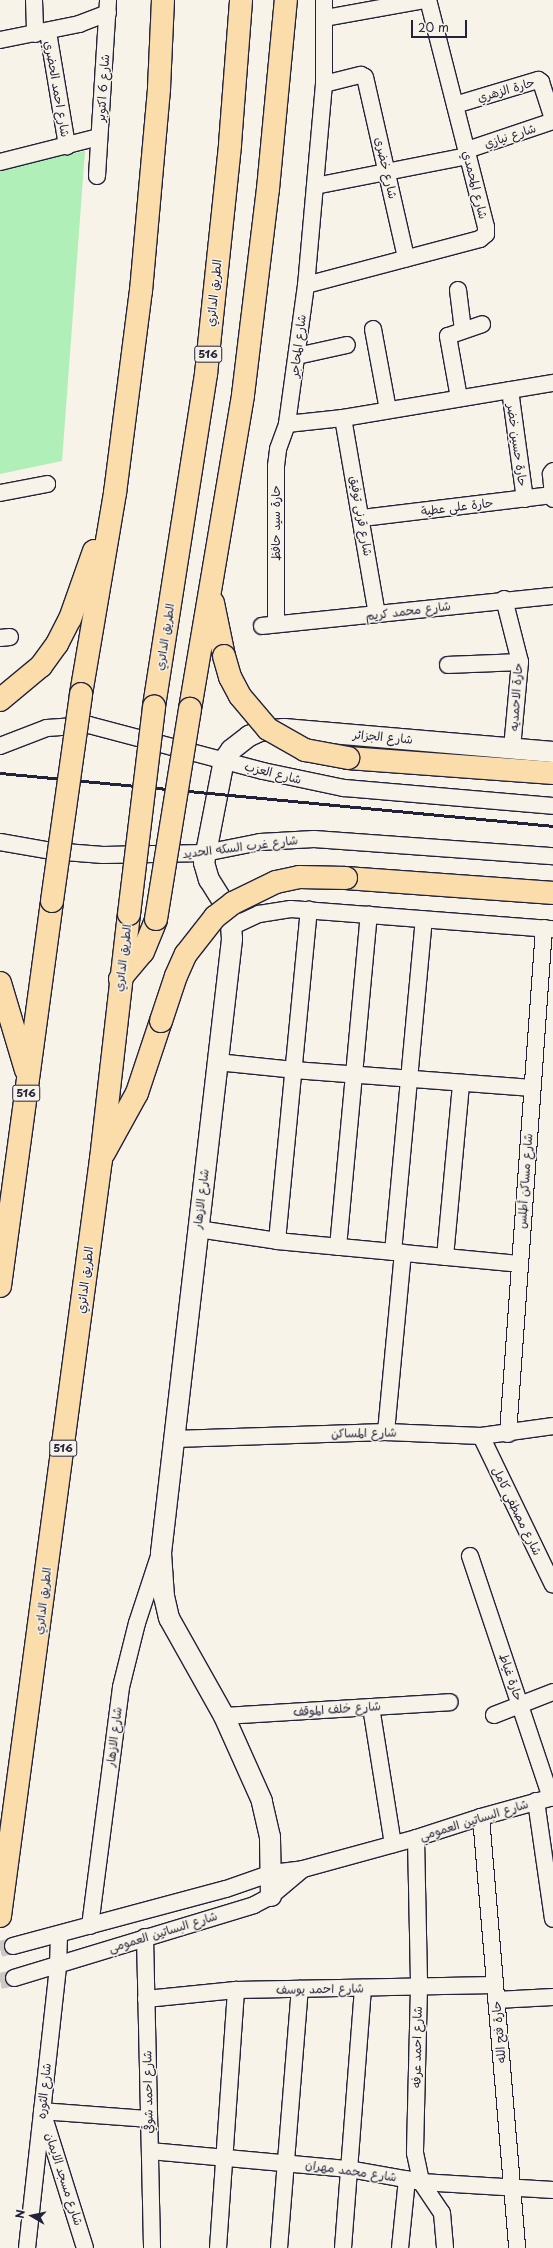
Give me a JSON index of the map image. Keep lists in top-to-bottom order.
{
  "streets": {
    "highway": ["الطريق الدائري", "516"],
    "street": [
      "شارع 6 اكتوبر",
      "شارع احمد الحضري",
      "حارة الزهري",
      "شارع نيازي",
      "شارع خضرى",
      "شارع المحمدي",
      "شارع المحاجر",
      "حارة حسين خضر",
      "حارة على عطية",
      "شارع قرنى توفيق",
      "حارة سيد حافظ",
      "شارع محمد كريم",
      "حارة الاحمديه",
      "شارع الجزائر",
      "شارع العزب",
      "شارع غرب السكه الحديد",
      "شارع مساكن أطلس",
      "شارع الازهار",
      "شارع المساكن",
      "شارع مصطفي كامل",
      "حارة غياط",
      "شارع خلف الموقف",
      "شارع البساتين العمومي",
      "شارع احمد يوسف",
      "حارة فتح الله",
      "شارع احمد عرفه",
      "شارع الثوره",
      "شارع احمد شوقي",
      "شارع محمد مهران",
      "شارع مسجد الايمان"
    ]
  },
  "crossings": [
    ["حارة الزهري", "شارع نيازي"],
    ["حارة الزهري", "شارع المحمدي"],
    ["شارع نيازي", "شارع خضرى"],
    ["شارع نيازي", "شارع المحمدي"],
    ["شارع نيازي", "شارع المحاجر"],
    ["شارع خضرى", "شارع المحمدي"],
    ["شارع خضرى", "شارع المحاجر"],
    ["شارع المحمدي", "شارع المحاجر"],
    ["شارع المحاجر", "حارة سيد حافظ"],
    ["حارة حسين خضر", "حارة على عطية"],
    ["حارة على عطية", "شارع قرنى توفيق"],
    ["شارع قرنى توفيق", "شارع محمد كريم"],
    ["حارة سيد حافظ", "شارع محمد كريم"],
    ["شارع محمد كريم", "حارة الاحمديه"],
    ["حارة الاحمديه", "شارع الجزائر"],
    ["شارع الجزائر", "شارع العزب"],
    ["شارع الجزائر", "شارع الازهار"],
    ["شارع العزب", "شارع الازهار"],
    ["شارع غرب السكه الحديد", "شارع الازهار"],
    ["شارع مساكن أطلس", "شارع المساكن"],
    ["شارع الازهار", "شارع المساكن"],
    ["شارع الازهار", "شارع خلف الموقف"],
    ["شارع الازهار", "شارع البساتين العمومي"],
    ["شارع المساكن", "شارع مصطفي كامل"],
    ["حارة غياط", "شارع البساتين العمومي"],
    ["شارع البساتين العمومي", "حارة فتح الله"],
    ["شارع البساتين العمومي", "شارع احمد عرفه"],
    ["شارع البساتين العمومي", "شارع الثوره"],
    ["شارع البساتين العمومي", "شارع احمد شوقي"],
    ["شارع احمد يوسف", "حارة فتح الله"],
    ["شارع احمد يوسف", "شارع احمد عرفه"],
    ["شارع احمد يوسف", "شارع احمد شوقي"],
    ["حارة فتح الله", "شارع محمد مهران"],
    ["شارع احمد عرفه", "شارع محمد مهران"],
    ["شارع الثوره", "شارع مسجد الايمان"],
    ["شارع احمد شوقي", "شارع محمد مهران"]
  ],
  "scale_bar": "20 m",
  "north": "left"
}
